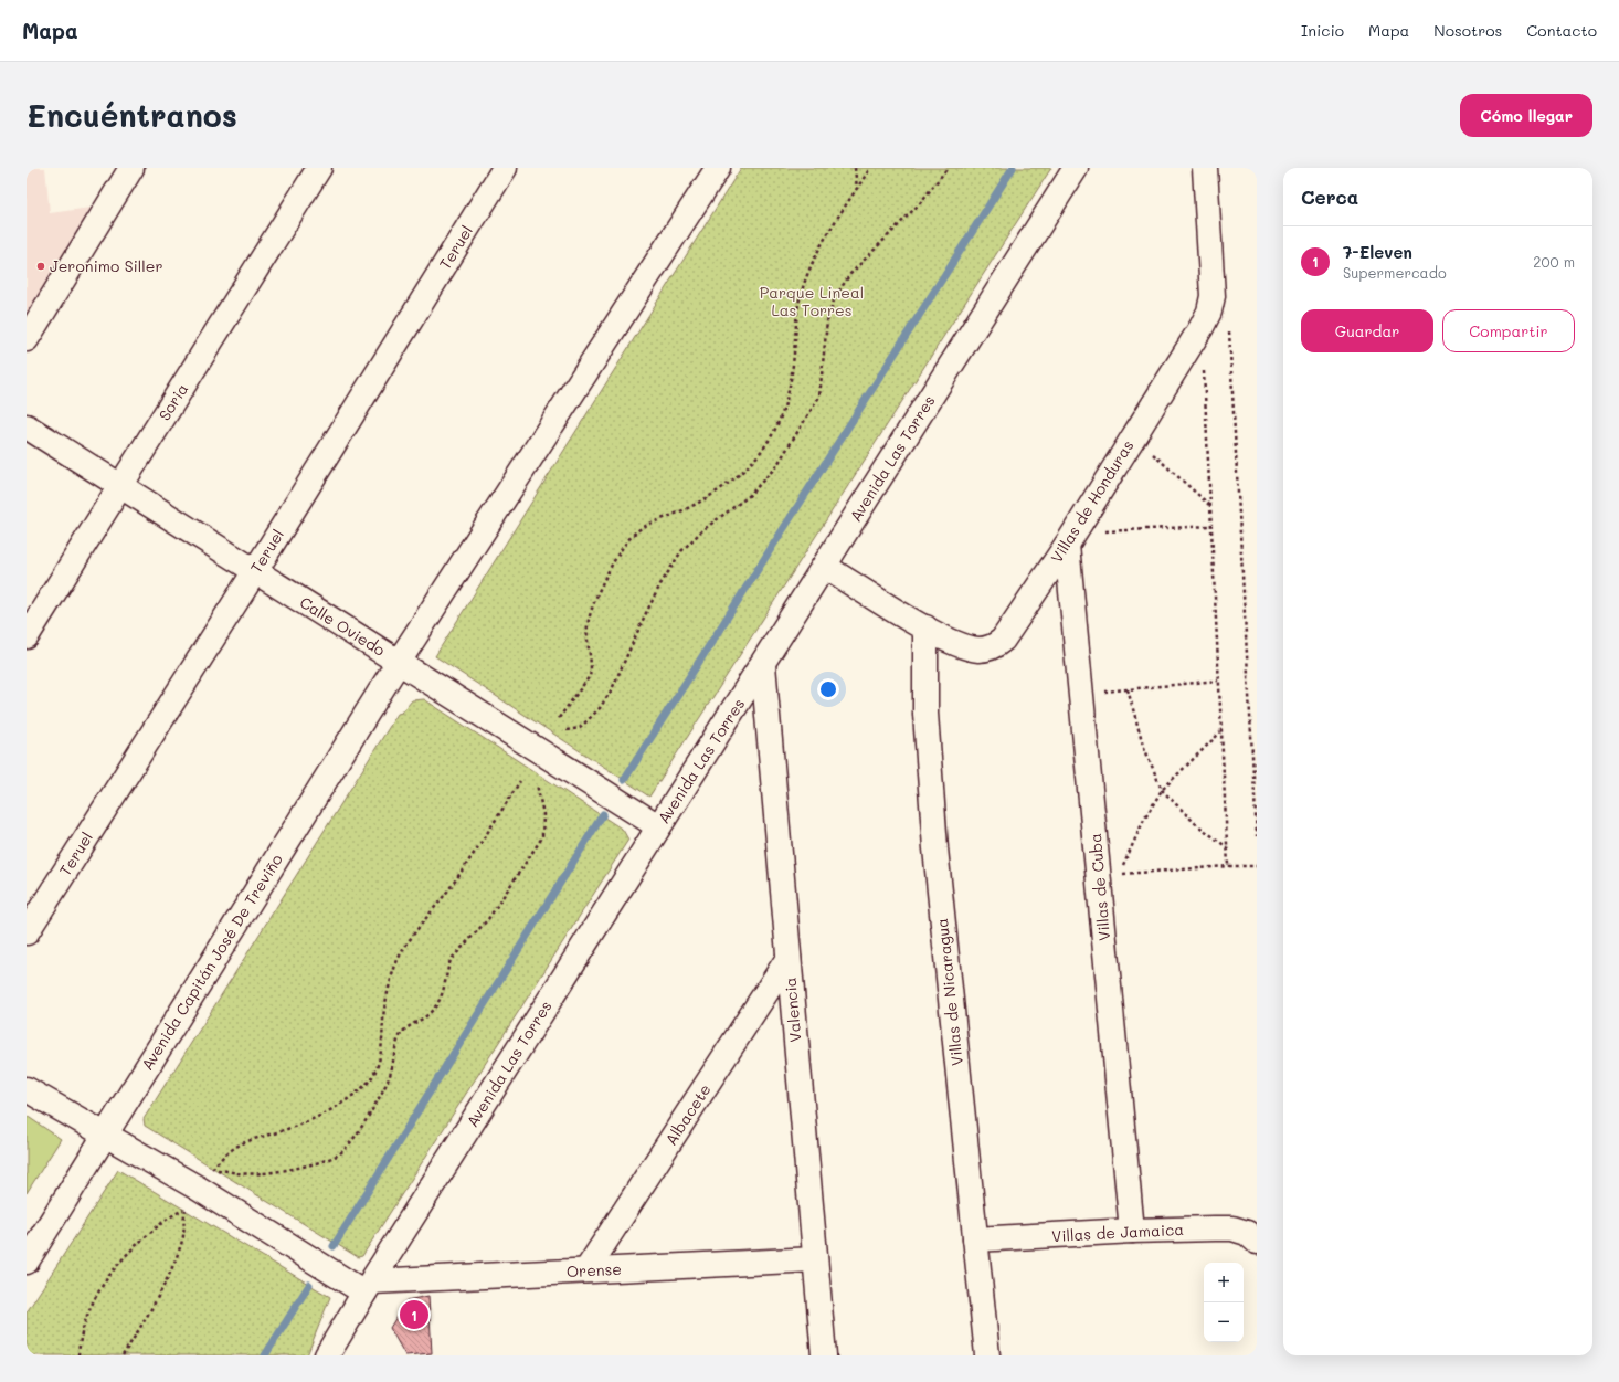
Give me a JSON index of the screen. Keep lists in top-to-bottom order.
{
  "streets": {
    "street": [
      "Teruel",
      "Soria",
      "Avenida Las Torres",
      "Villas de Honduras",
      "Calle Oviedo",
      "Villas de Cuba",
      "Avenida Capitán José De Treviño",
      "Villas de Nicaragua",
      "Valencia",
      "Albacete",
      "Villas de Jamaica",
      "Orense"
    ]
  },
  "crossings": [
    ["Teruel", "Calle Oviedo"],
    ["Soria", "Calle Oviedo"],
    ["Avenida Las Torres", "Villas de Honduras"],
    ["Avenida Las Torres", "Calle Oviedo"],
    ["Avenida Las Torres", "Valencia"],
    ["Avenida Las Torres", "Orense"],
    ["Villas de Honduras", "Villas de Cuba"],
    ["Villas de Honduras", "Villas de Nicaragua"],
    ["Calle Oviedo", "Avenida Capitán José De Treviño"],
    ["Villas de Cuba", "Villas de Jamaica"],
    ["Villas de Nicaragua", "Villas de Jamaica"],
    ["Valencia", "Albacete"],
    ["Valencia", "Orense"],
    ["Albacete", "Orense"]
  ],
  "parks": ["Parque Lineal Las Torres"],
  "places": ["Jeronimo Siller"],
  "page": {
    "header": "Mapa",
    "nav": [
      "Inicio",
      "Mapa",
      "Nosotros",
      "Contacto"
    ],
    "buttons": [
      "Cómo llegar",
      ["Guardar", "Compartir"]
    ],
    "title": "Encuéntranos",
    "heading": "Cerca",
    "list": [
      {
        "mark": "1",
        "name": "7-Eleven",
        "note": "Supermercado",
        "value": "200 m"
      }
    ],
    "map_buttons": ["+", "−"],
    "pins": "1"
  }
}
